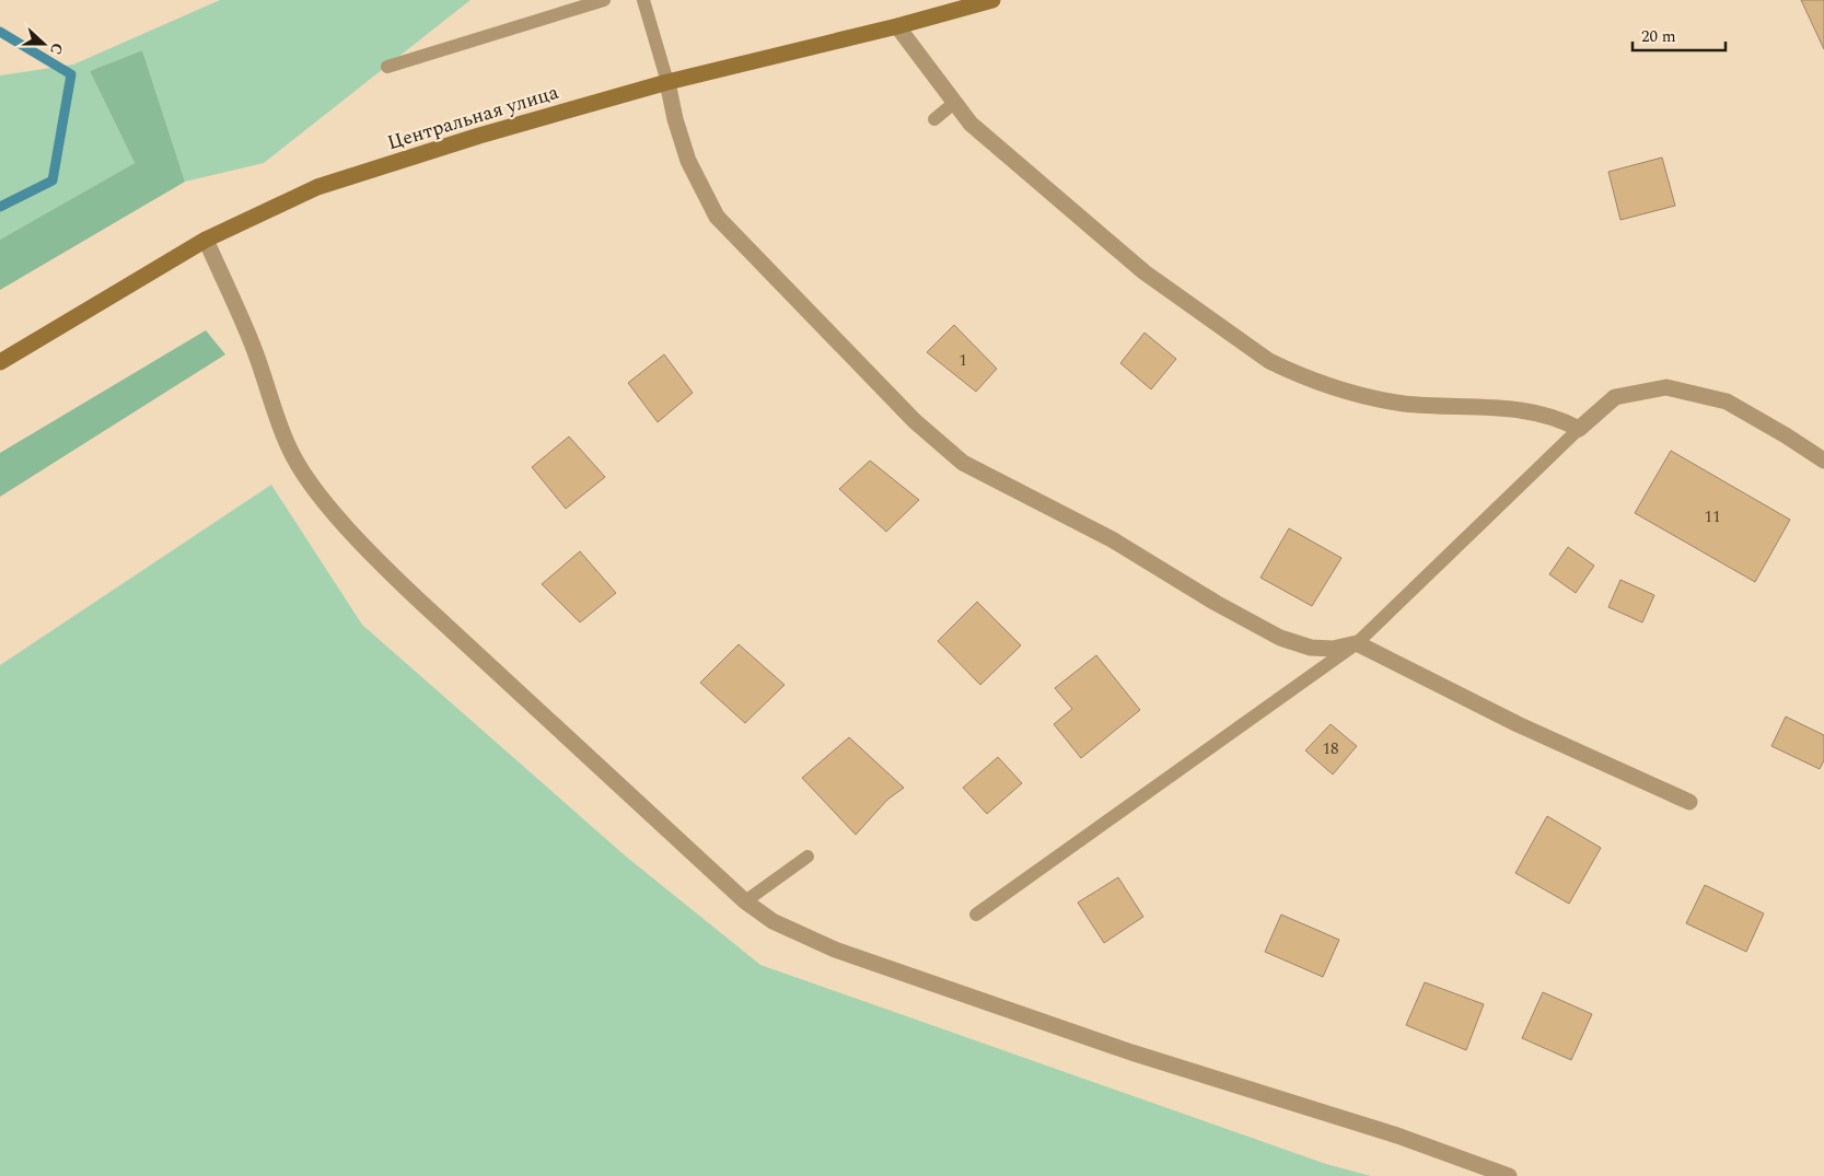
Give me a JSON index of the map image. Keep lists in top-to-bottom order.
{
  "streets": {
    "main road": ["Центральная улица"]
  },
  "house_numbers": ["1", "11", "18"],
  "scale_bar": "20 m",
  "north": "right"
}
